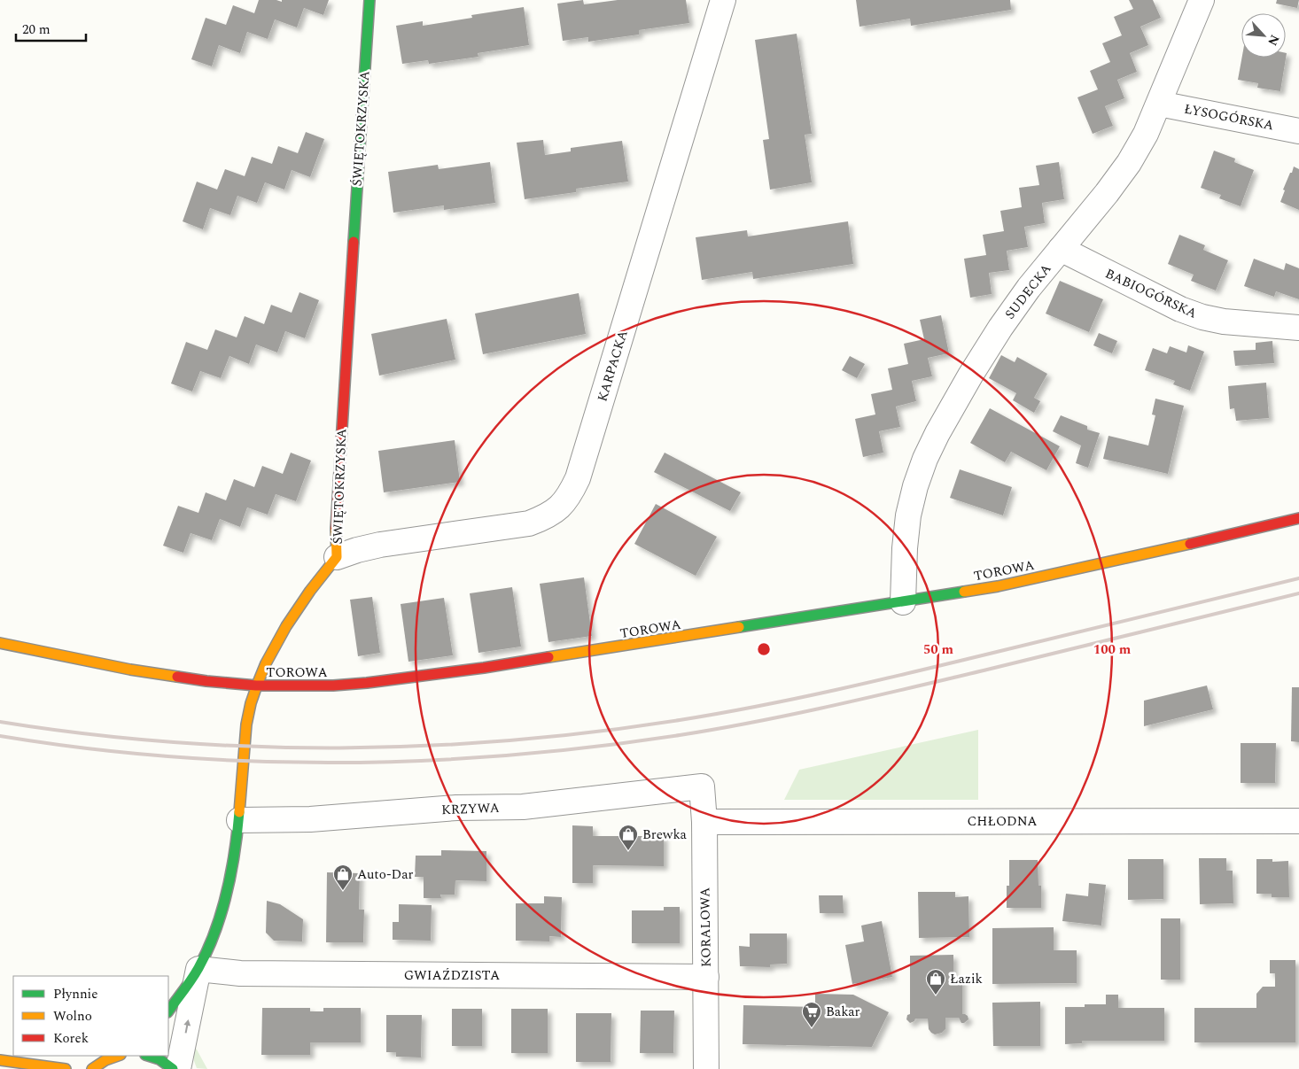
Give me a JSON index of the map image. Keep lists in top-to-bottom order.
{
  "streets": {
    "street": [
      "ŁYSOGÓRSKA",
      "ŚWIĘTOKRZYSKA",
      "SUDECKA",
      "BABIOGÓRSKA",
      "KARPACKA",
      "TOROWA",
      "KRZYWA",
      "CHŁODNA",
      "KORALOWA",
      "GWIAŹDZISTA"
    ]
  },
  "crossings": [
    ["ŁYSOGÓRSKA", "SUDECKA"],
    ["ŚWIĘTOKRZYSKA", "KARPACKA"],
    ["ŚWIĘTOKRZYSKA", "TOROWA"],
    ["ŚWIĘTOKRZYSKA", "KRZYWA"],
    ["ŚWIĘTOKRZYSKA", "GWIAŹDZISTA"],
    ["SUDECKA", "BABIOGÓRSKA"],
    ["SUDECKA", "TOROWA"],
    ["KRZYWA", "KORALOWA"],
    ["CHŁODNA", "KORALOWA"],
    ["KORALOWA", "GWIAŹDZISTA"]
  ],
  "places": {
    "shop": ["Brewka", "Auto-Dar", "Łazik"],
    "supermarket": ["Bakar"]
  },
  "legend": ["Płynnie", "Wolno", "Korek"],
  "scale_bar": "20 m",
  "north": "bottom right",
  "rings": ["50 m", "100 m"]
}
